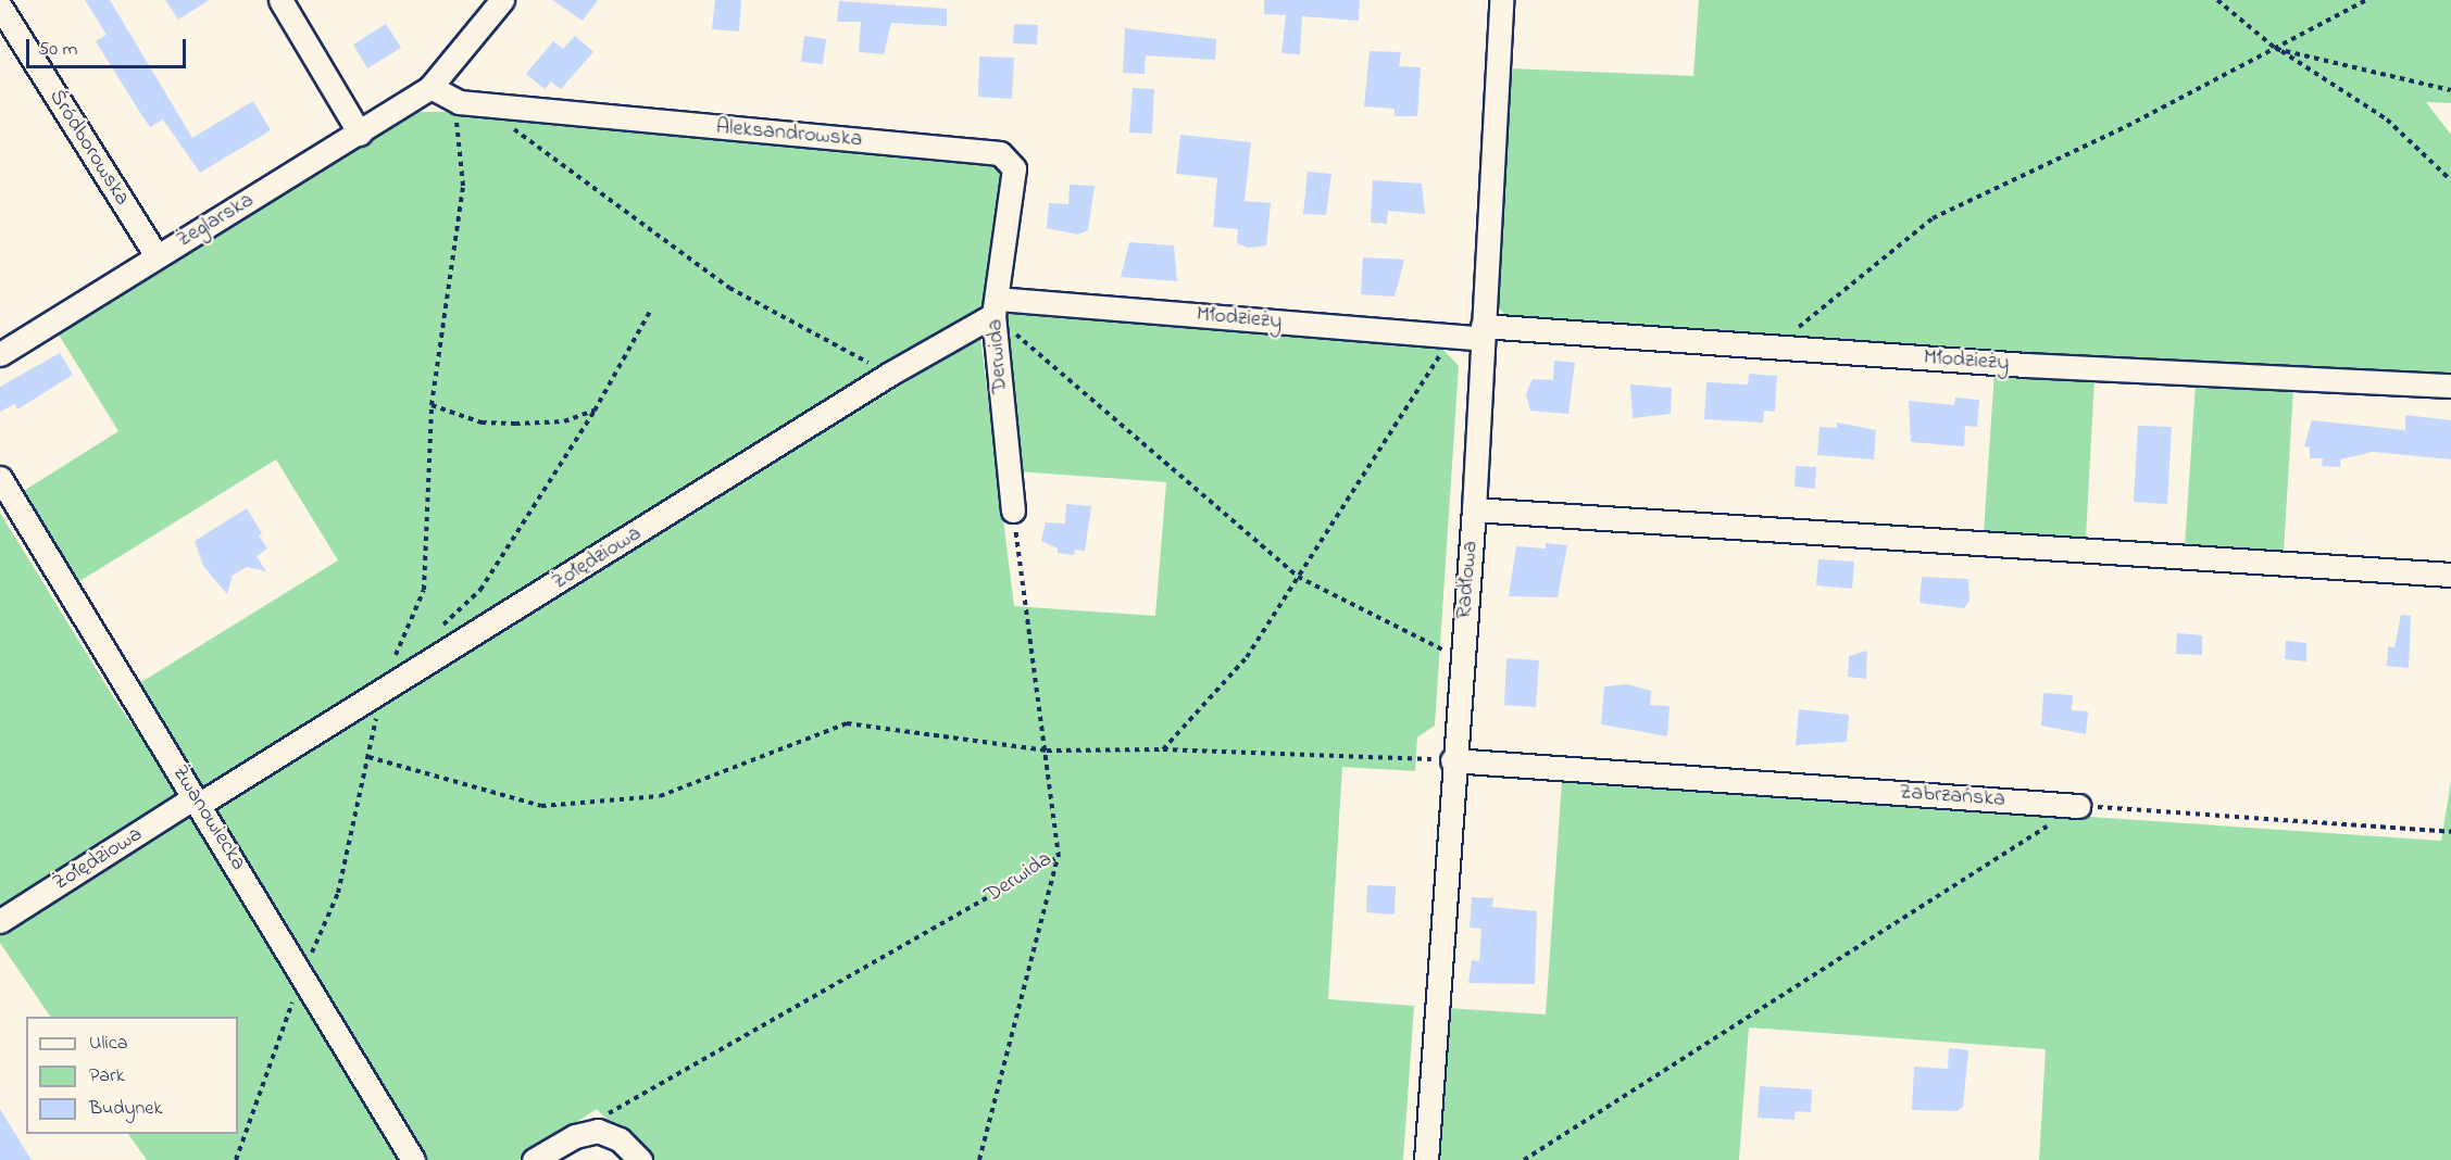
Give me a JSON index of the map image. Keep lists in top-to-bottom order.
{
  "streets": {
    "street": [
      "Aleksandrowska",
      "Śródborowska",
      "Żeglarska",
      "Młodzieży",
      "Derwida",
      "Żołędziowa",
      "Radłowa",
      "Zabrzańska",
      "Żwanowiecka"
    ]
  },
  "crossings": [
    ["Aleksandrowska", "Żeglarska"],
    ["Aleksandrowska", "Młodzieży"],
    ["Aleksandrowska", "Derwida"],
    ["Aleksandrowska", "Żołędziowa"],
    ["Śródborowska", "Żeglarska"],
    ["Młodzieży", "Derwida"],
    ["Młodzieży", "Żołędziowa"],
    ["Młodzieży", "Radłowa"],
    ["Derwida", "Żołędziowa"],
    ["Żołędziowa", "Żwanowiecka"],
    ["Radłowa", "Zabrzańska"]
  ],
  "legend": ["Ulica", "Park", "Budynek"],
  "scale_bar": "50 m"
}
